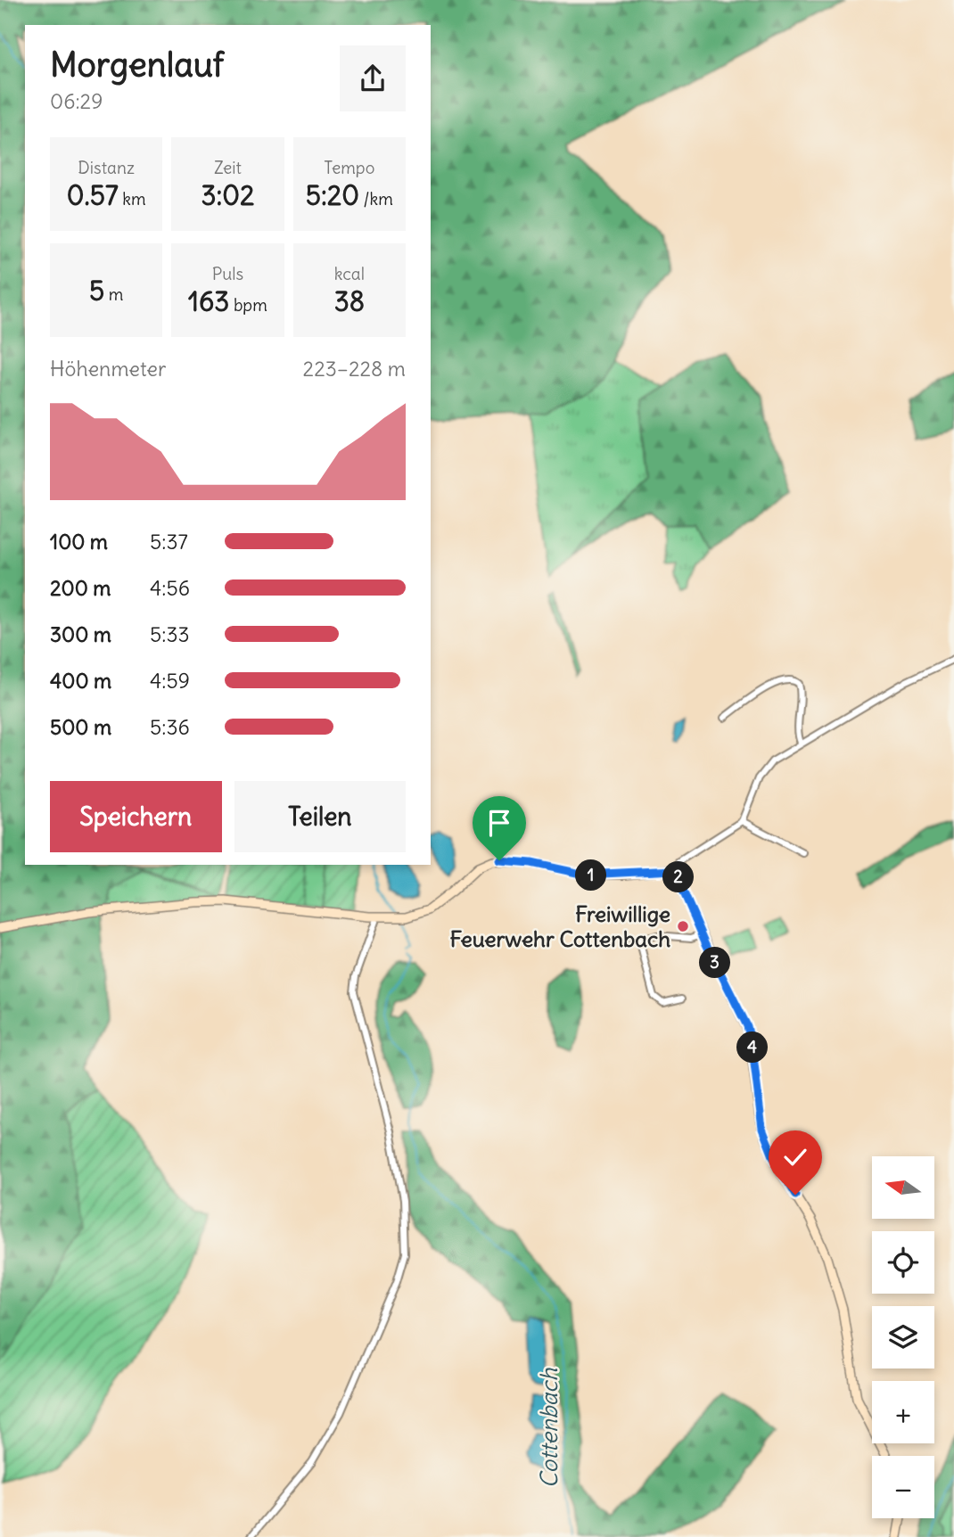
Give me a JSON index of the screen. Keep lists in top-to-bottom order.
{
  "water": ["Cottenbach"],
  "places": ["Freiwillige Feuerwehr Cottenbach"],
  "north": "left",
  "page": {
    "heading": ["Morgenlauf", "06:29"],
    "stats": [
      ["Distanz", "0.57 km"],
      ["Zeit", "3:02"],
      ["Tempo", "5:20 /km"],
      ["5 m"],
      ["Puls", "163 bpm"],
      ["kcal", "38"]
    ],
    "chart": ["Höhenmeter", "223–228 m"],
    "list": [
      {
        "name": "100 m",
        "note": "5:37"
      },
      {
        "name": "200 m",
        "note": "4:56"
      },
      {
        "name": "300 m",
        "note": "5:33"
      },
      {
        "name": "400 m",
        "note": "4:59"
      },
      {
        "name": "500 m",
        "note": "5:36"
      }
    ],
    "buttons": ["Speichern", "Teilen"],
    "pins": [
      "1",
      "2",
      "3",
      "4"
    ],
    "map_buttons": ["+", "−"]
  }
}
